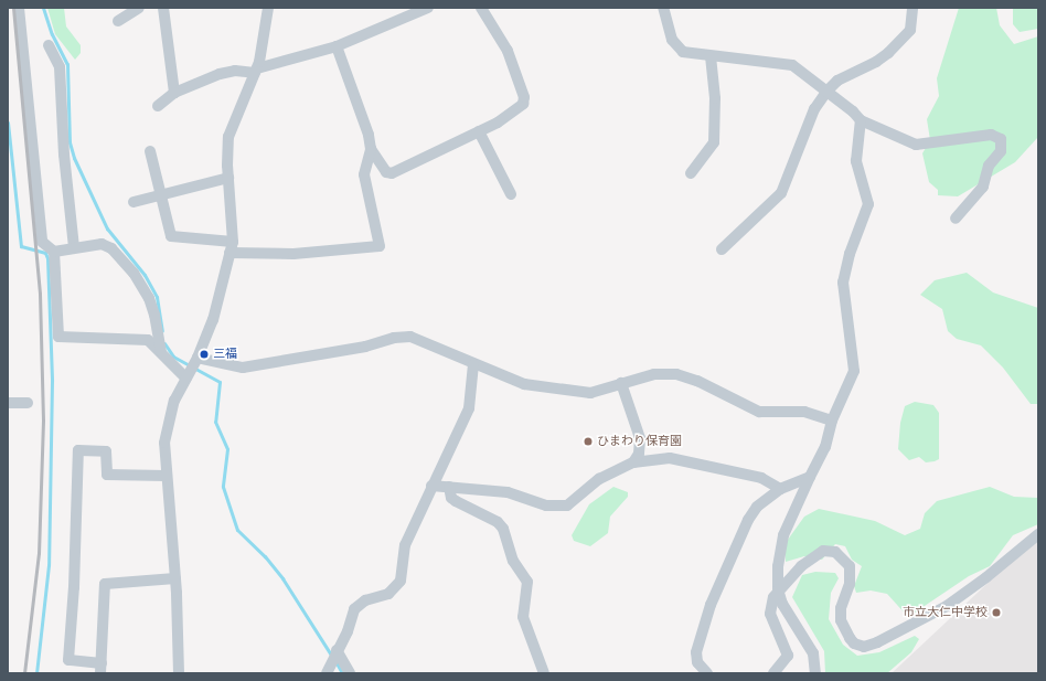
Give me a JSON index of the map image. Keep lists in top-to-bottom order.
{
  "places": ["三福", "ひまわり保育園", "市立大仁中学校"]
}
